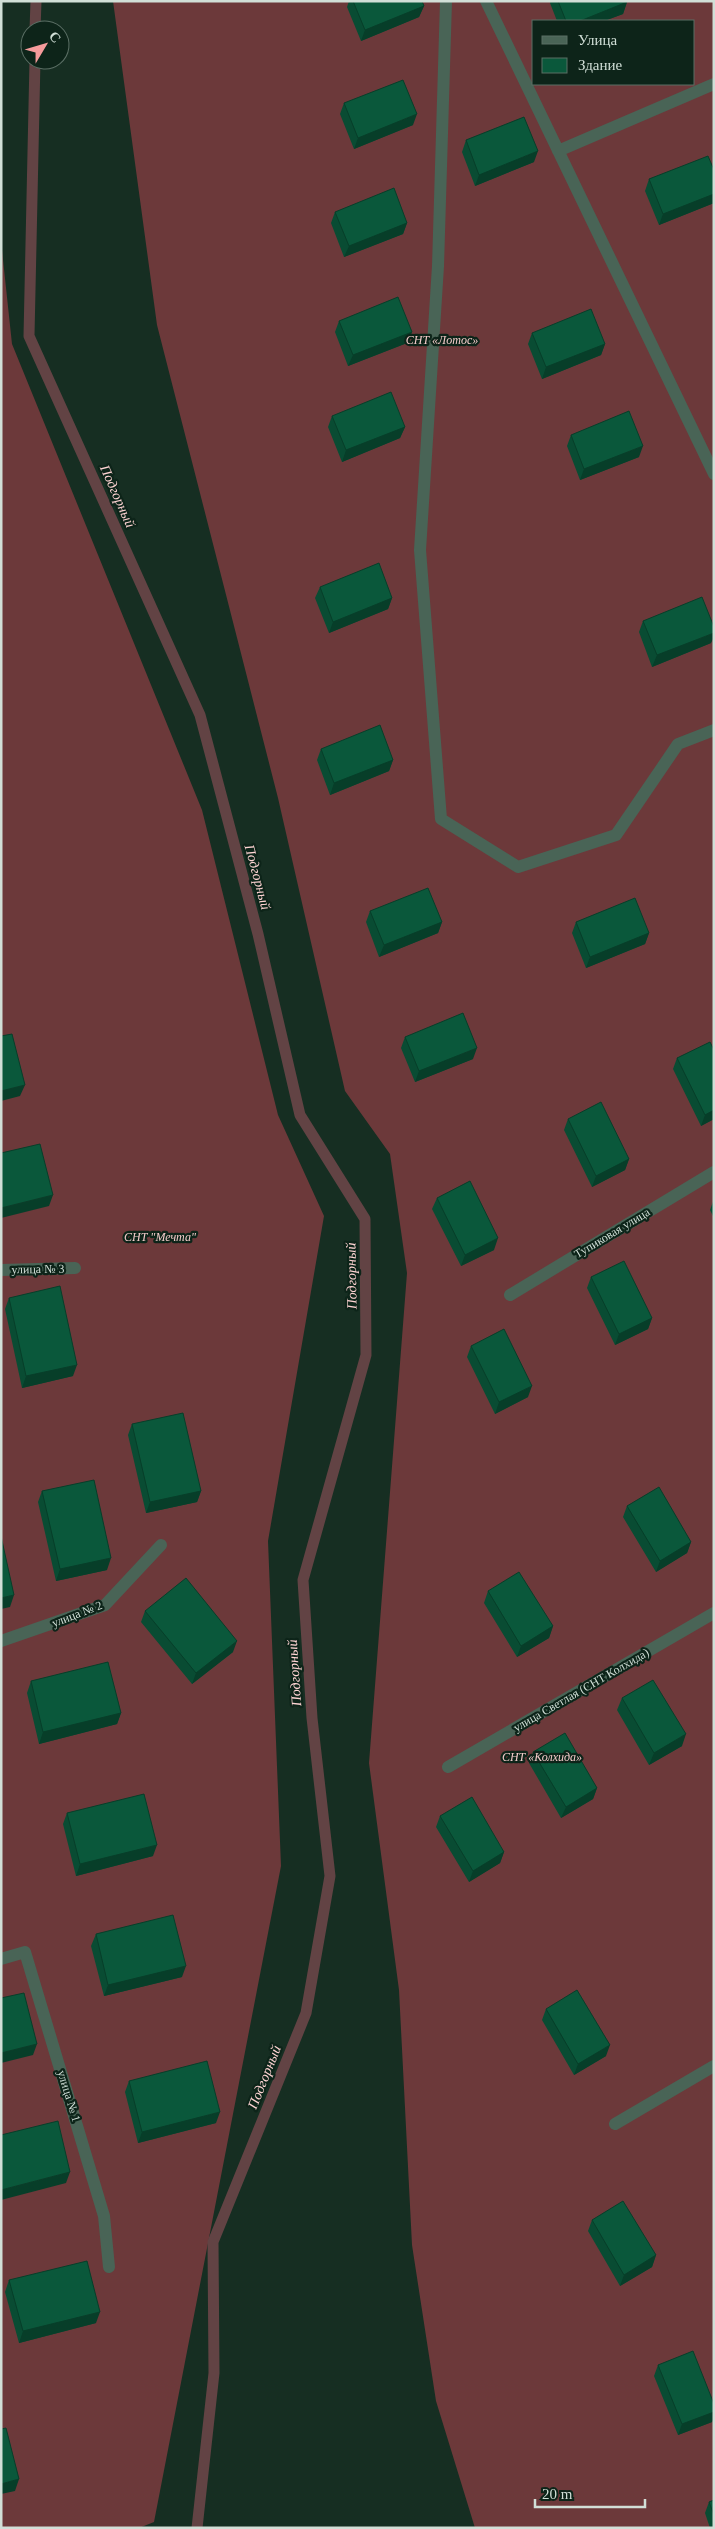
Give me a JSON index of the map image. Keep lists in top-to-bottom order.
{
  "streets": {
    "street": [
      "Тупиковая улица",
      "улица № 3",
      "улица № 2",
      "улица Светлая (СНТ Колхида)",
      "улица № 1"
    ]
  },
  "water": ["Подгорный"],
  "parks": ["СНТ «Лотос»", "СНТ \"Мечта\"", "СНТ «Колхида»"],
  "legend": ["Улица", "Здание"],
  "scale_bar": "20 m",
  "north": "top right"
}
